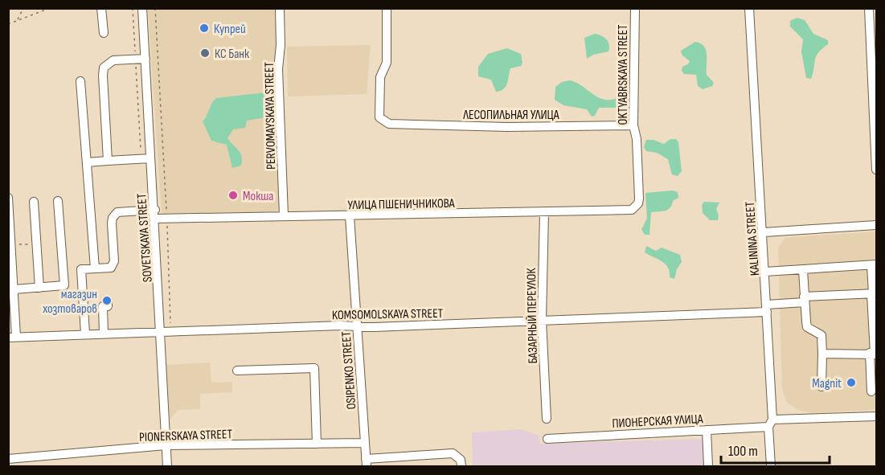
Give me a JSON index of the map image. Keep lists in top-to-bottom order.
{
  "streets": {
    "street": [
      "OKTYABRSKAYA STREET",
      "ЛЕСОПИЛЬНАЯ УЛИЦА",
      "PERVOMAYSKAYA STREET",
      "УЛИЦА ПШЕНИЧНИКОВА",
      "SOVETSKAYA STREET",
      "KALININA STREET",
      "KOMSOMOLSKAYA STREET",
      "БАЗАРНЫЙ ПЕРЕУЛОК",
      "OSIPENKO STREET",
      "ПИОНЕРСКАЯ УЛИЦА",
      "PIONERSKAYA STREET"
    ]
  },
  "crossings": [
    ["OKTYABRSKAYA STREET", "ЛЕСОПИЛЬНАЯ УЛИЦА"],
    ["OKTYABRSKAYA STREET", "УЛИЦА ПШЕНИЧНИКОВА"],
    ["PERVOMAYSKAYA STREET", "УЛИЦА ПШЕНИЧНИКОВА"],
    ["УЛИЦА ПШЕНИЧНИКОВА", "SOVETSKAYA STREET"],
    ["УЛИЦА ПШЕНИЧНИКОВА", "БАЗАРНЫЙ ПЕРЕУЛОК"],
    ["УЛИЦА ПШЕНИЧНИКОВА", "OSIPENKO STREET"],
    ["SOVETSKAYA STREET", "KOMSOMOLSKAYA STREET"],
    ["SOVETSKAYA STREET", "PIONERSKAYA STREET"],
    ["KALININA STREET", "KOMSOMOLSKAYA STREET"],
    ["KALININA STREET", "ПИОНЕРСКАЯ УЛИЦА"],
    ["KOMSOMOLSKAYA STREET", "БАЗАРНЫЙ ПЕРЕУЛОК"],
    ["KOMSOMOLSKAYA STREET", "OSIPENKO STREET"],
    ["OSIPENKO STREET", "PIONERSKAYA STREET"]
  ],
  "places": [
    "Купрей",
    "КС Банк",
    "Мокша",
    "магазин хозтоваров",
    "Magnit"
  ],
  "scale_bar": "100 m"
}
